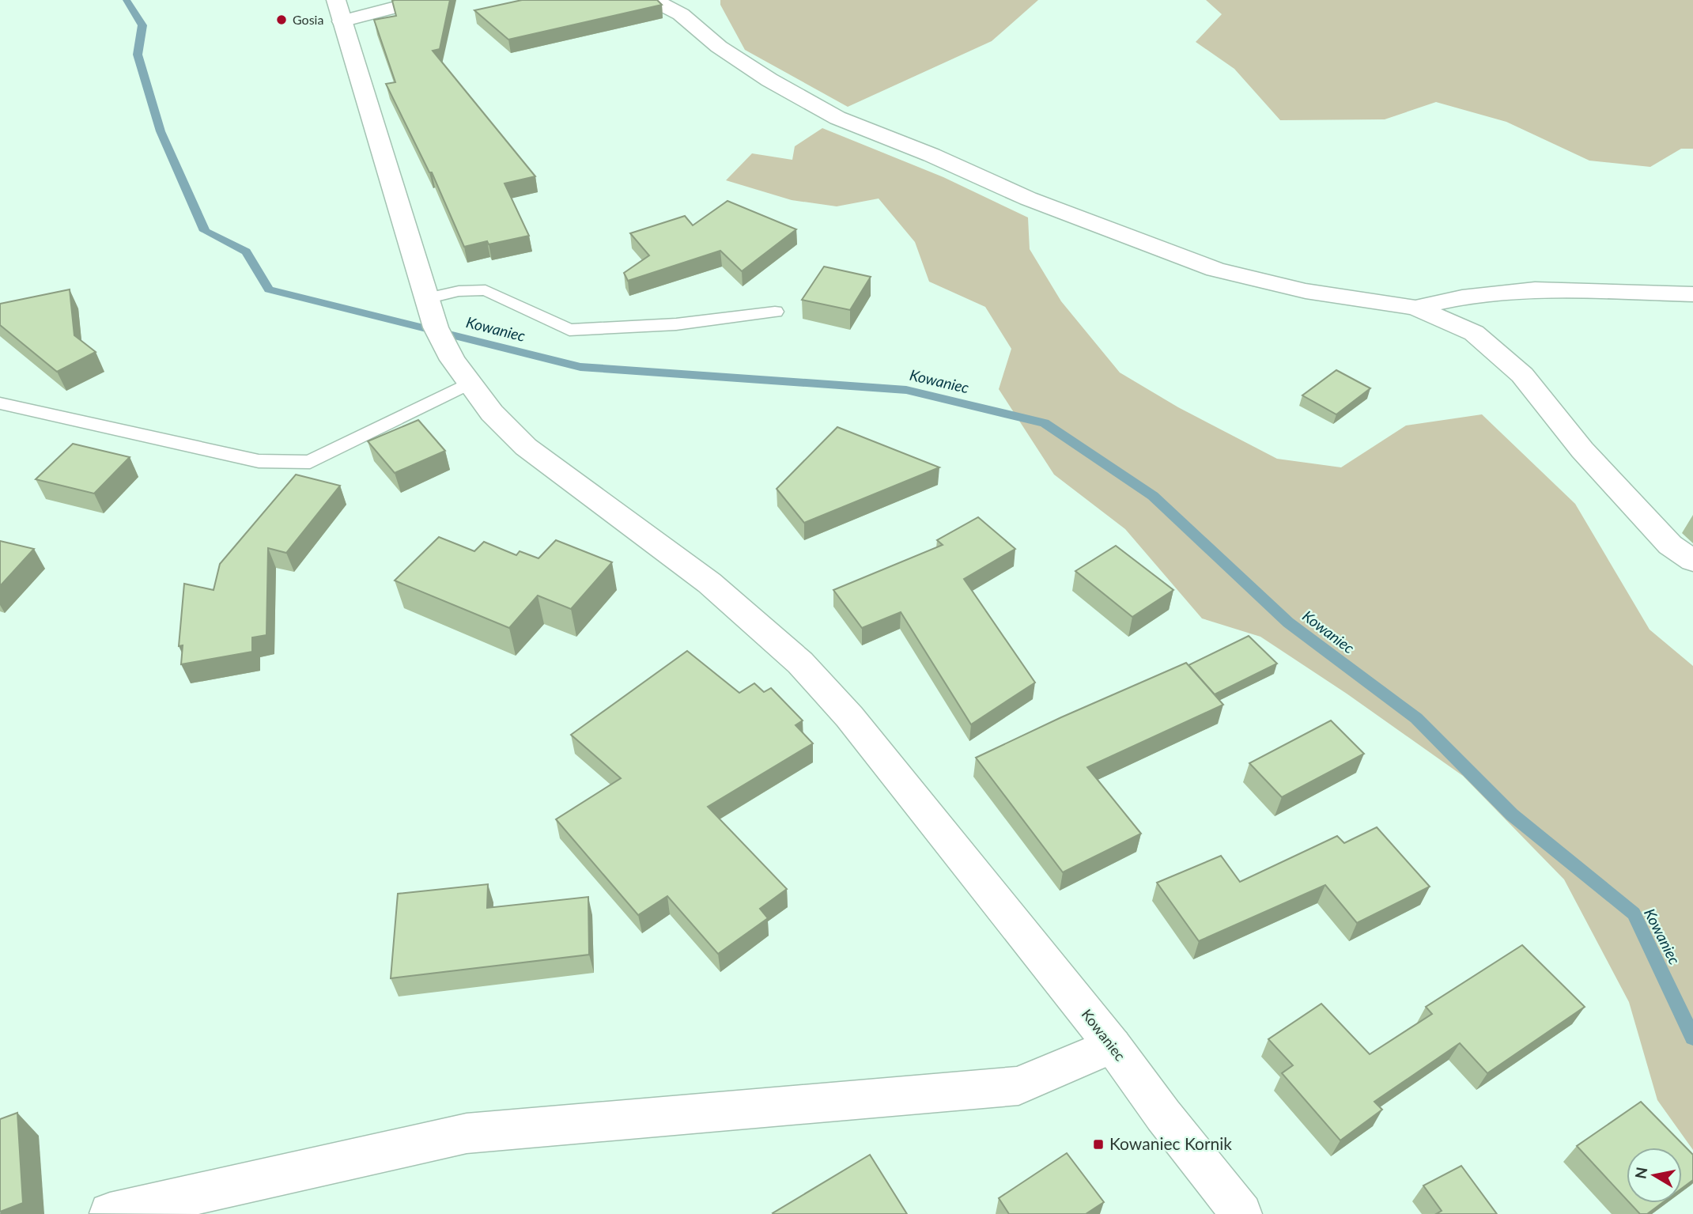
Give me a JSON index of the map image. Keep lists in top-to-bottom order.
{
  "streets": {
    "street": ["Kowaniec"]
  },
  "water": ["Kowaniec"],
  "places": {
    "other": ["Gosia"],
    "transit": ["Kowaniec Kornik"]
  },
  "north": "left"
}
